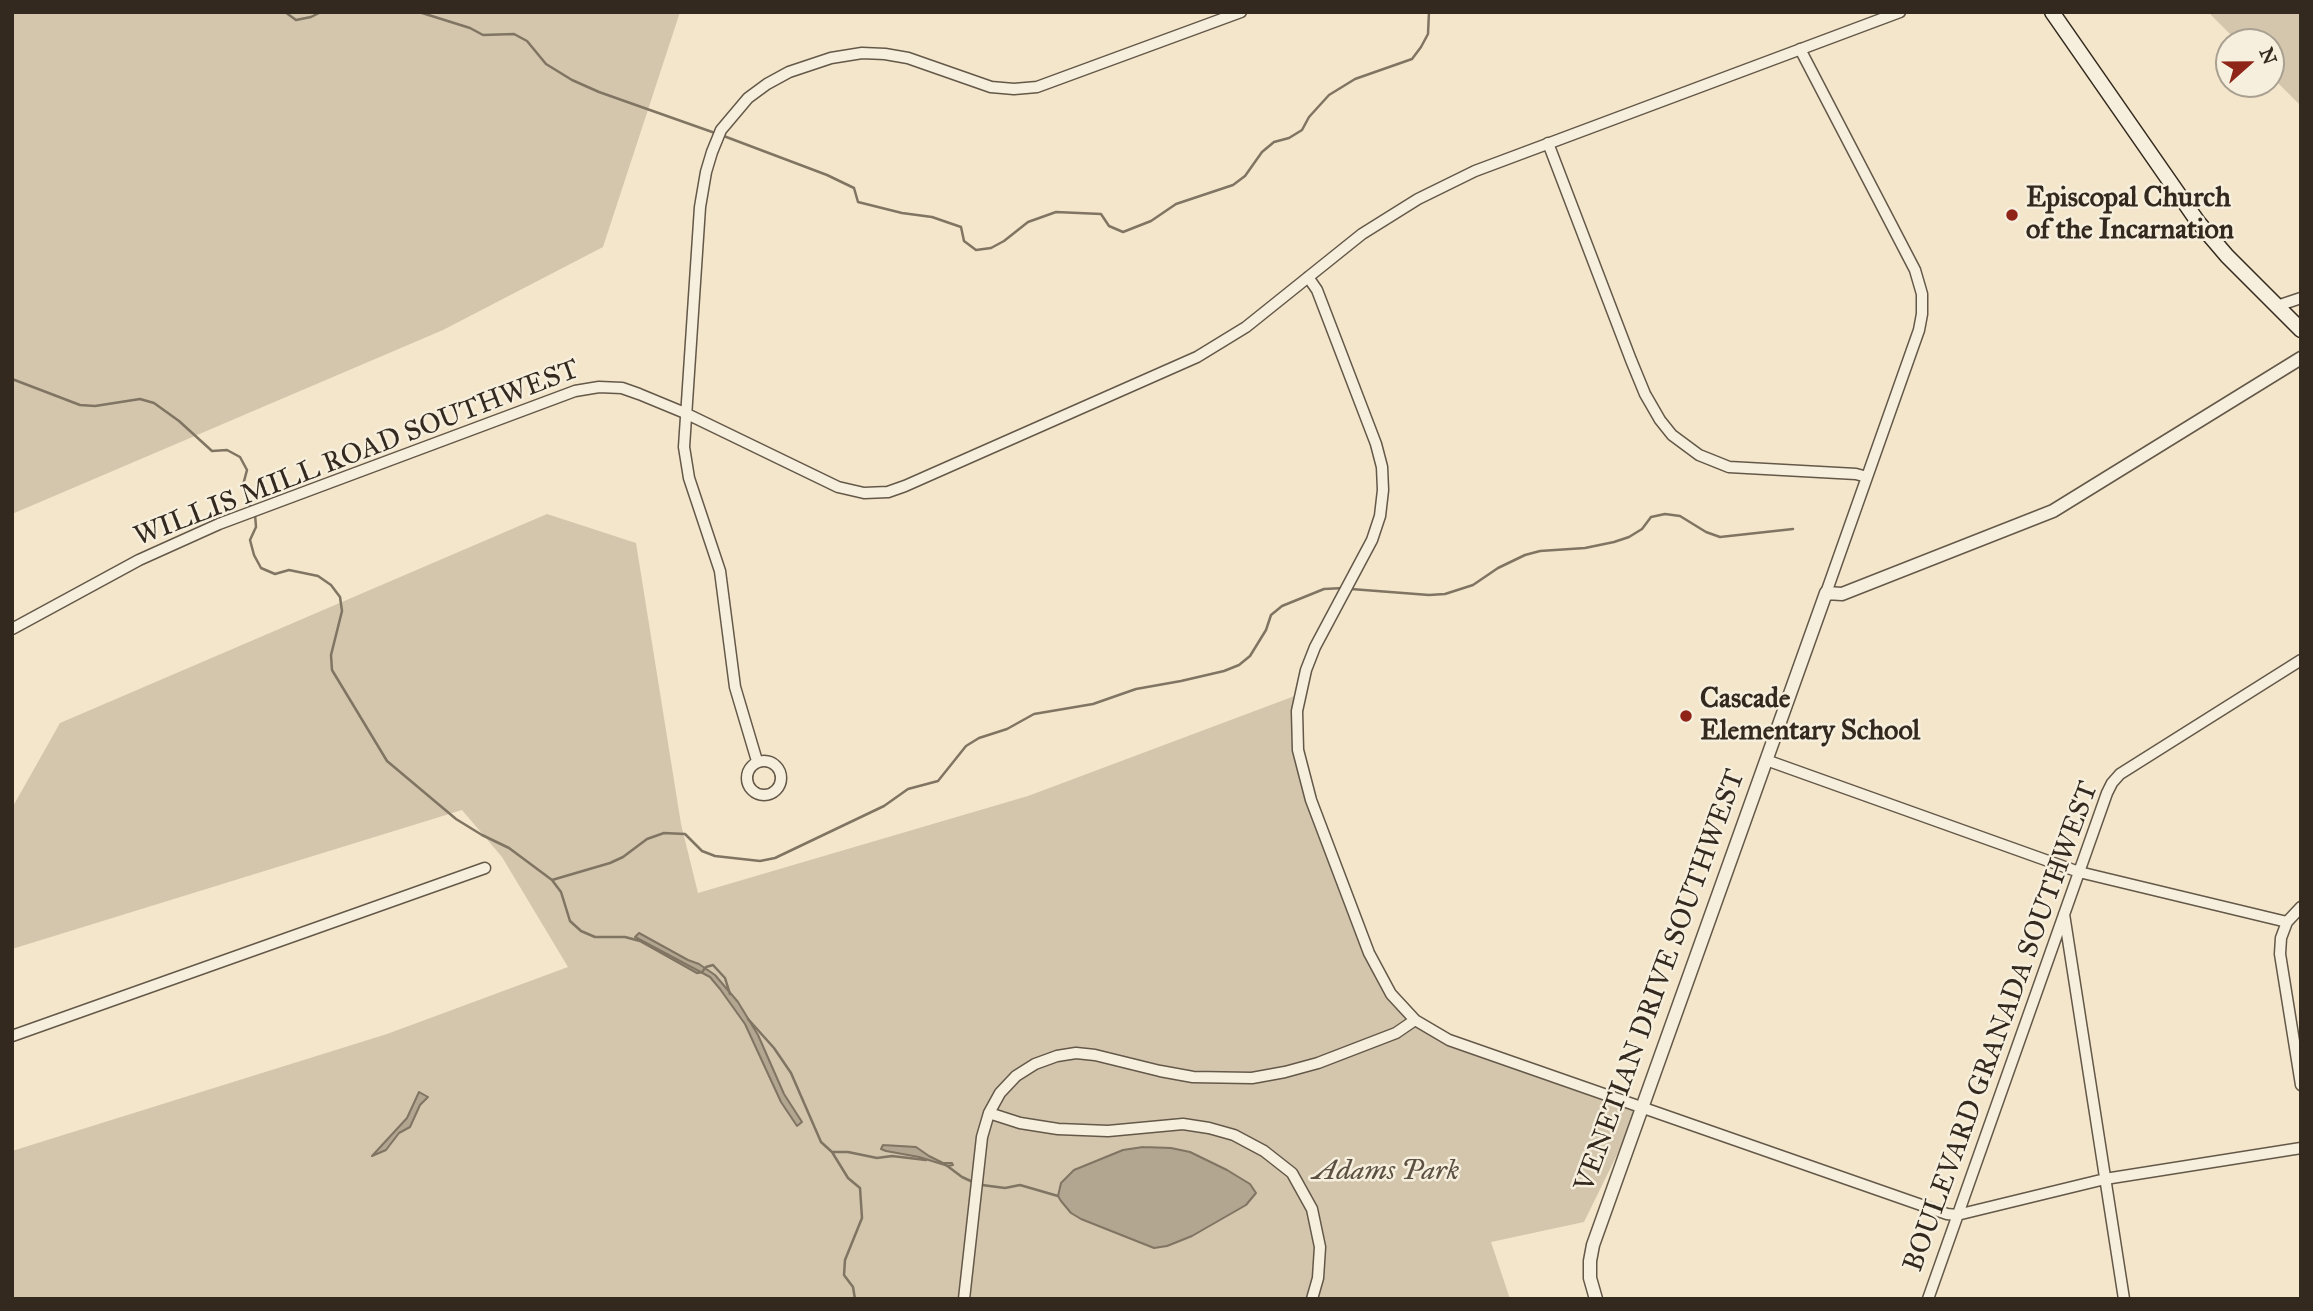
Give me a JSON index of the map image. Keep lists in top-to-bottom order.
{
  "streets": {
    "street": ["WILLIS MILL ROAD SOUTHWEST", "VENETIAN DRIVE SOUTHWEST", "BOULEVARD GRANADA SOUTHWEST"]
  },
  "parks": ["Adams Park"],
  "places": ["Episcopal Church of the Incarnation", "Cascade Elementary School"],
  "north": "right"
}
